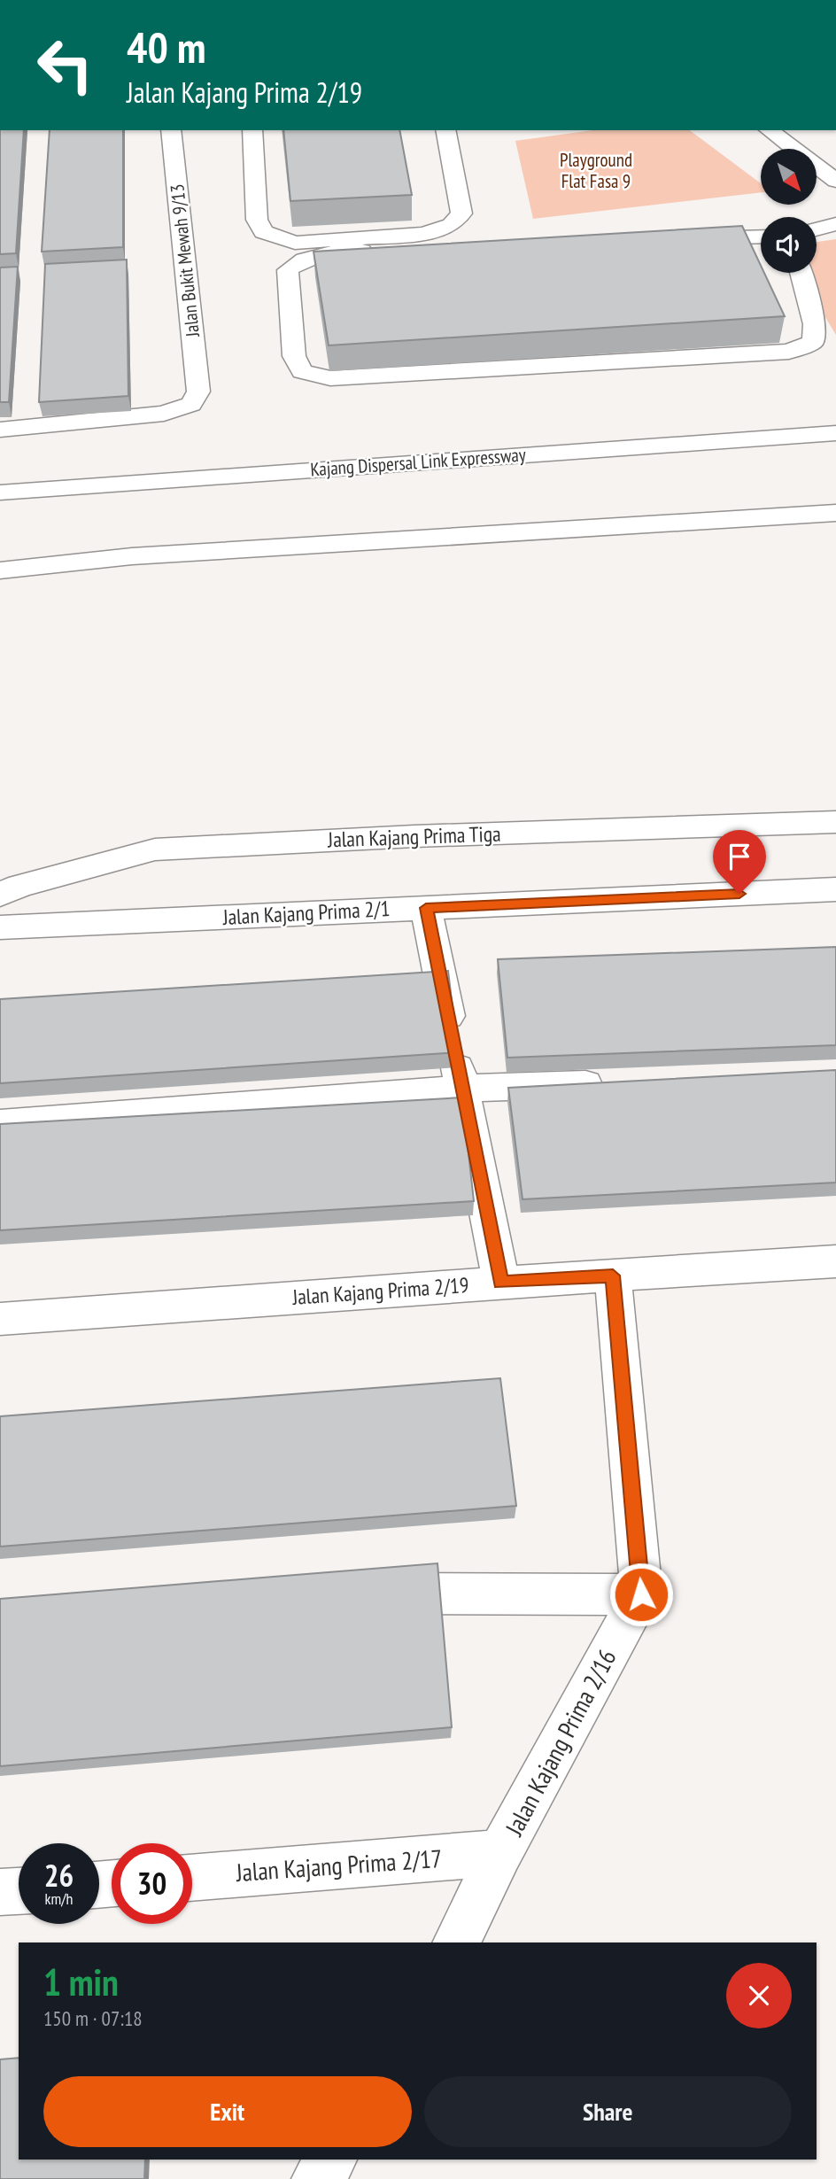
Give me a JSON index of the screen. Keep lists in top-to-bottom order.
{
  "streets": {
    "main road": [
      "Jalan Bukit Mewah 9/13",
      "Kajang Dispersal Link Expressway",
      "Jalan Kajang Prima Tiga",
      "Jalan Kajang Prima 2/1",
      "Jalan Kajang Prima 2/19",
      "Jalan Kajang Prima 2/16",
      "Jalan Kajang Prima 2/17"
    ]
  },
  "crossings": [
    ["Jalan Kajang Prima 2/16", "Jalan Kajang Prima 2/17"]
  ],
  "parks": ["Playground Flat Fasa 9"],
  "north": "bottom right",
  "page": {
    "turn": ["40 m", "Jalan Kajang Prima 2/19"],
    "speed": "26 km/h",
    "limit": "30",
    "heading": ["1 min", "150 m · 07:18"],
    "buttons": ["Exit", "Share"]
  }
}
